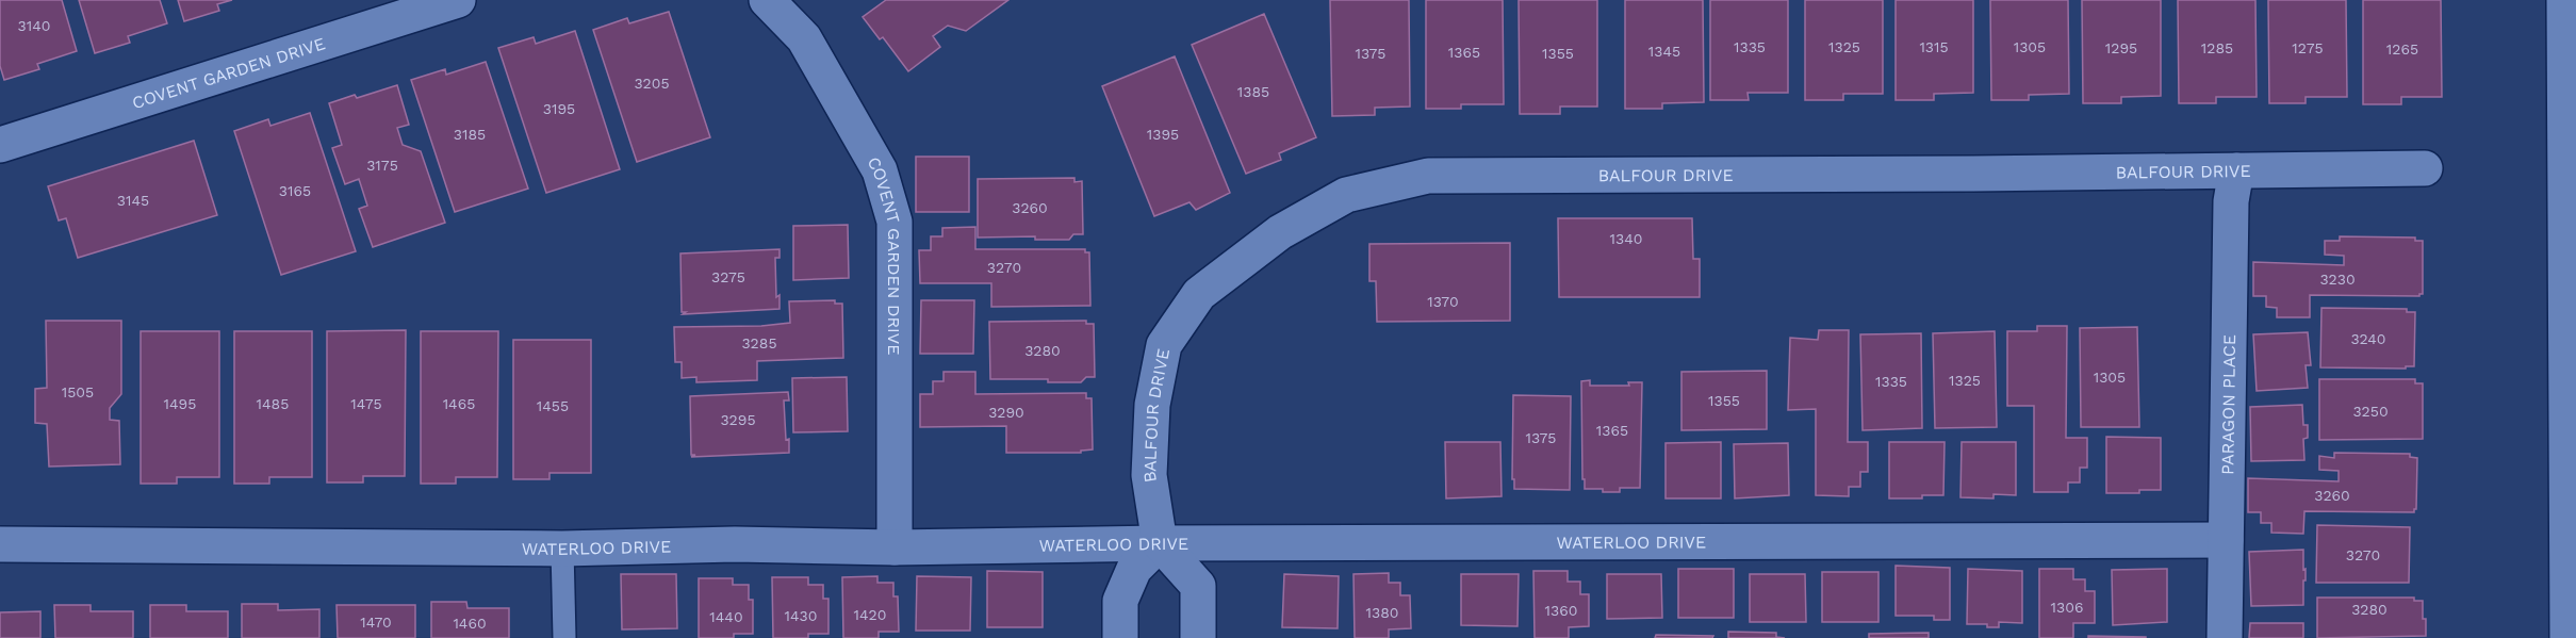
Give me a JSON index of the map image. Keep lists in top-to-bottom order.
{
  "streets": {
    "street": [
      "COVENT GARDEN DRIVE",
      "BALFOUR DRIVE",
      "PARAGON PLACE",
      "WATERLOO DRIVE"
    ]
  },
  "crossings": [
    ["COVENT GARDEN DRIVE", "WATERLOO DRIVE"],
    ["BALFOUR DRIVE", "PARAGON PLACE"],
    ["BALFOUR DRIVE", "WATERLOO DRIVE"],
    ["PARAGON PLACE", "WATERLOO DRIVE"]
  ],
  "house_numbers": [
    "3140",
    "1335",
    "1325",
    "1315",
    "1305",
    "1295",
    "1285",
    "1275",
    "1265",
    "1345",
    "1365",
    "1375",
    "1355",
    "3205",
    "1385",
    "3195",
    "3185",
    "1395",
    "3175",
    "3165",
    "3145",
    "3260",
    "1340",
    "3270",
    "3275",
    "3230",
    "1370",
    "3240",
    "3285",
    "3280",
    "1305",
    "1325",
    "1335",
    "1505",
    "1355",
    "1495",
    "1485",
    "1475",
    "1465",
    "1455",
    "3250",
    "3290",
    "3295",
    "1365",
    "1375",
    "3260",
    "3270",
    "1306",
    "3280",
    "1360",
    "1380",
    "1420",
    "1430",
    "1440",
    "1470",
    "1460"
  ]
}
